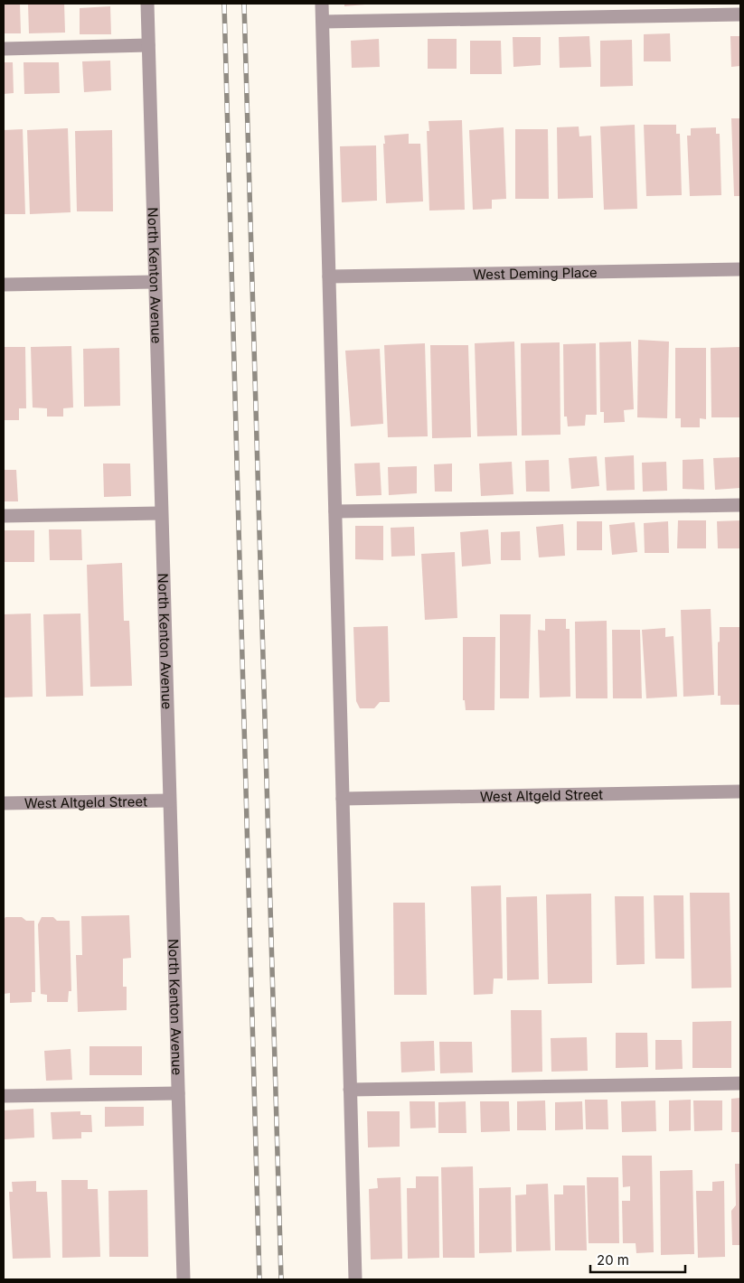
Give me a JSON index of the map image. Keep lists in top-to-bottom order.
{
  "streets": {
    "street": ["West Deming Place", "North Kenton Avenue", "West Altgeld Street"]
  },
  "crossings": [
    ["North Kenton Avenue", "West Altgeld Street"]
  ],
  "scale_bar": "20 m"
}
